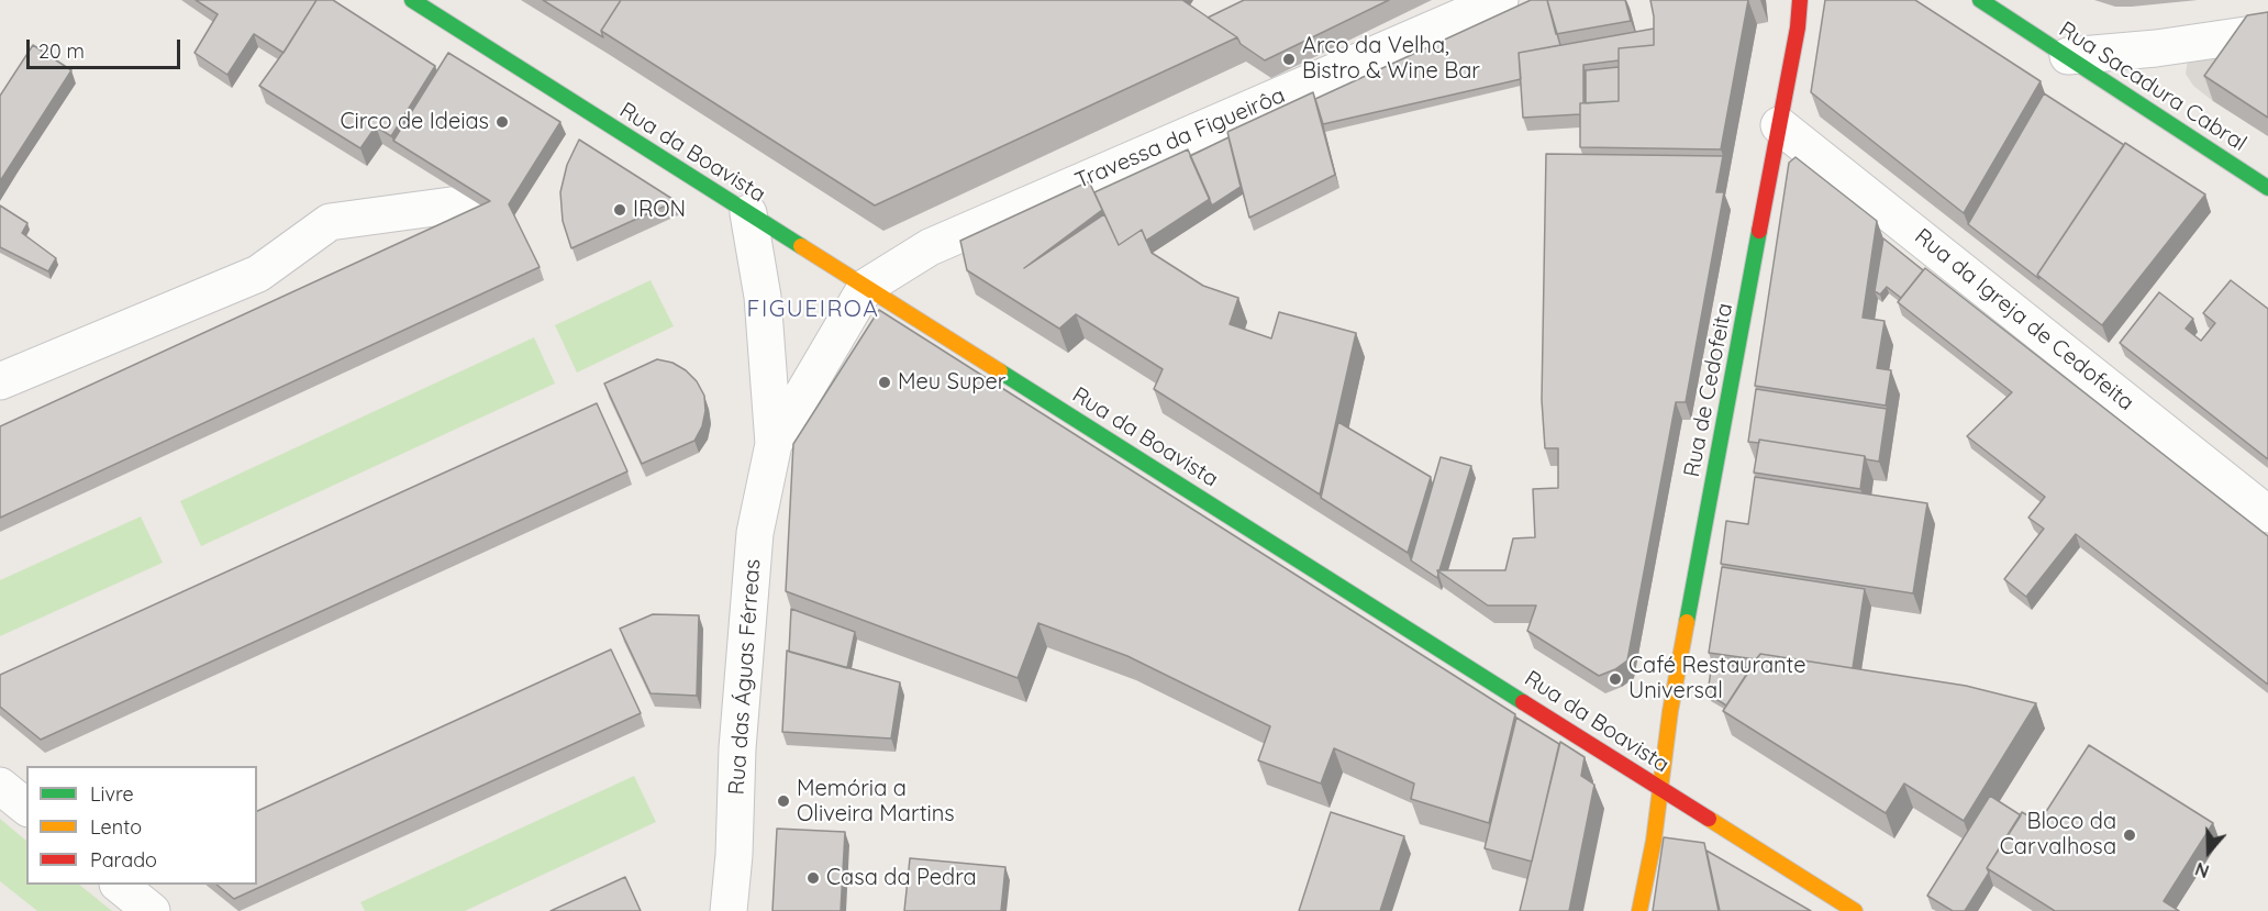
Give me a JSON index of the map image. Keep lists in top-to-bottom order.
{
  "streets": {
    "main road": ["Rua Sacadura Cabral", "Rua da Boavista", "Rua de Cedofeita"],
    "street": ["Travessa da Figueirôa", "Rua da Igreja de Cedofeita", "Rua das Águas Férreas"]
  },
  "crossings": [
    ["Travessa da Figueirôa", "Rua da Boavista"],
    ["Travessa da Figueirôa", "Rua das Águas Férreas"],
    ["Rua da Boavista", "Rua de Cedofeita"],
    ["Rua da Boavista", "Rua das Águas Férreas"],
    ["Rua da Igreja de Cedofeita", "Rua de Cedofeita"]
  ],
  "districts": ["FIGUEIROA"],
  "places": [
    "Arco da Velha, Bistro & Wine Bar",
    "Circo de Ideias",
    "IRON",
    "Meu Super",
    "Café Restaurante Universal",
    "Memória a Oliveira Martins",
    "Bloco da Carvalhosa",
    "Casa da Pedra"
  ],
  "legend": ["Livre", "Lento", "Parado"],
  "scale_bar": "20 m",
  "north": "bottom"
}
